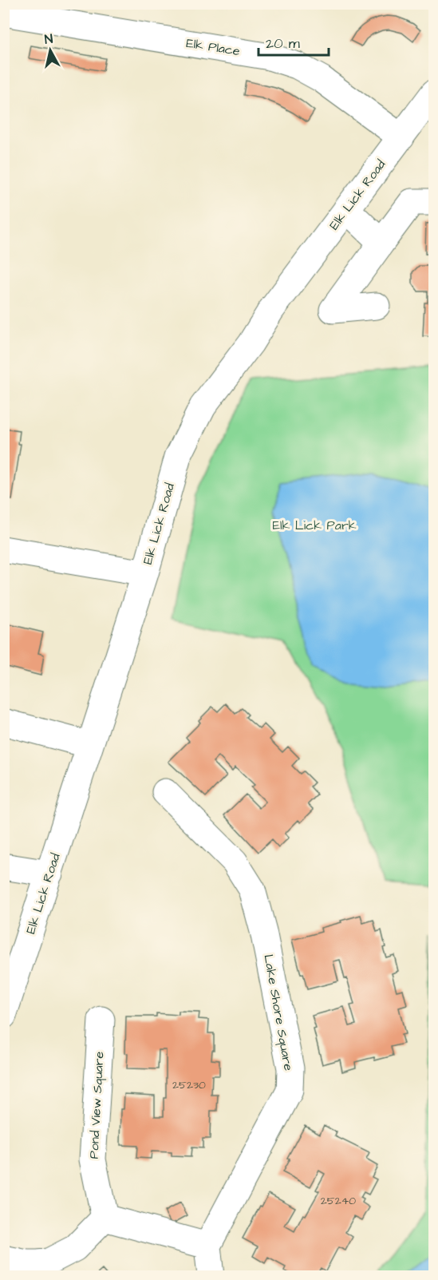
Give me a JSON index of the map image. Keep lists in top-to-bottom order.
{
  "streets": {
    "street": [
      "Elk Place",
      "Elk Lick Road",
      "Lake Shore Square",
      "Pond View Square"
    ]
  },
  "crossings": [
    ["Elk Place", "Elk Lick Road"]
  ],
  "parks": ["Elk Lick Park"],
  "house_numbers": ["25230", "25240"],
  "scale_bar": "20 m",
  "north": "top"
}
